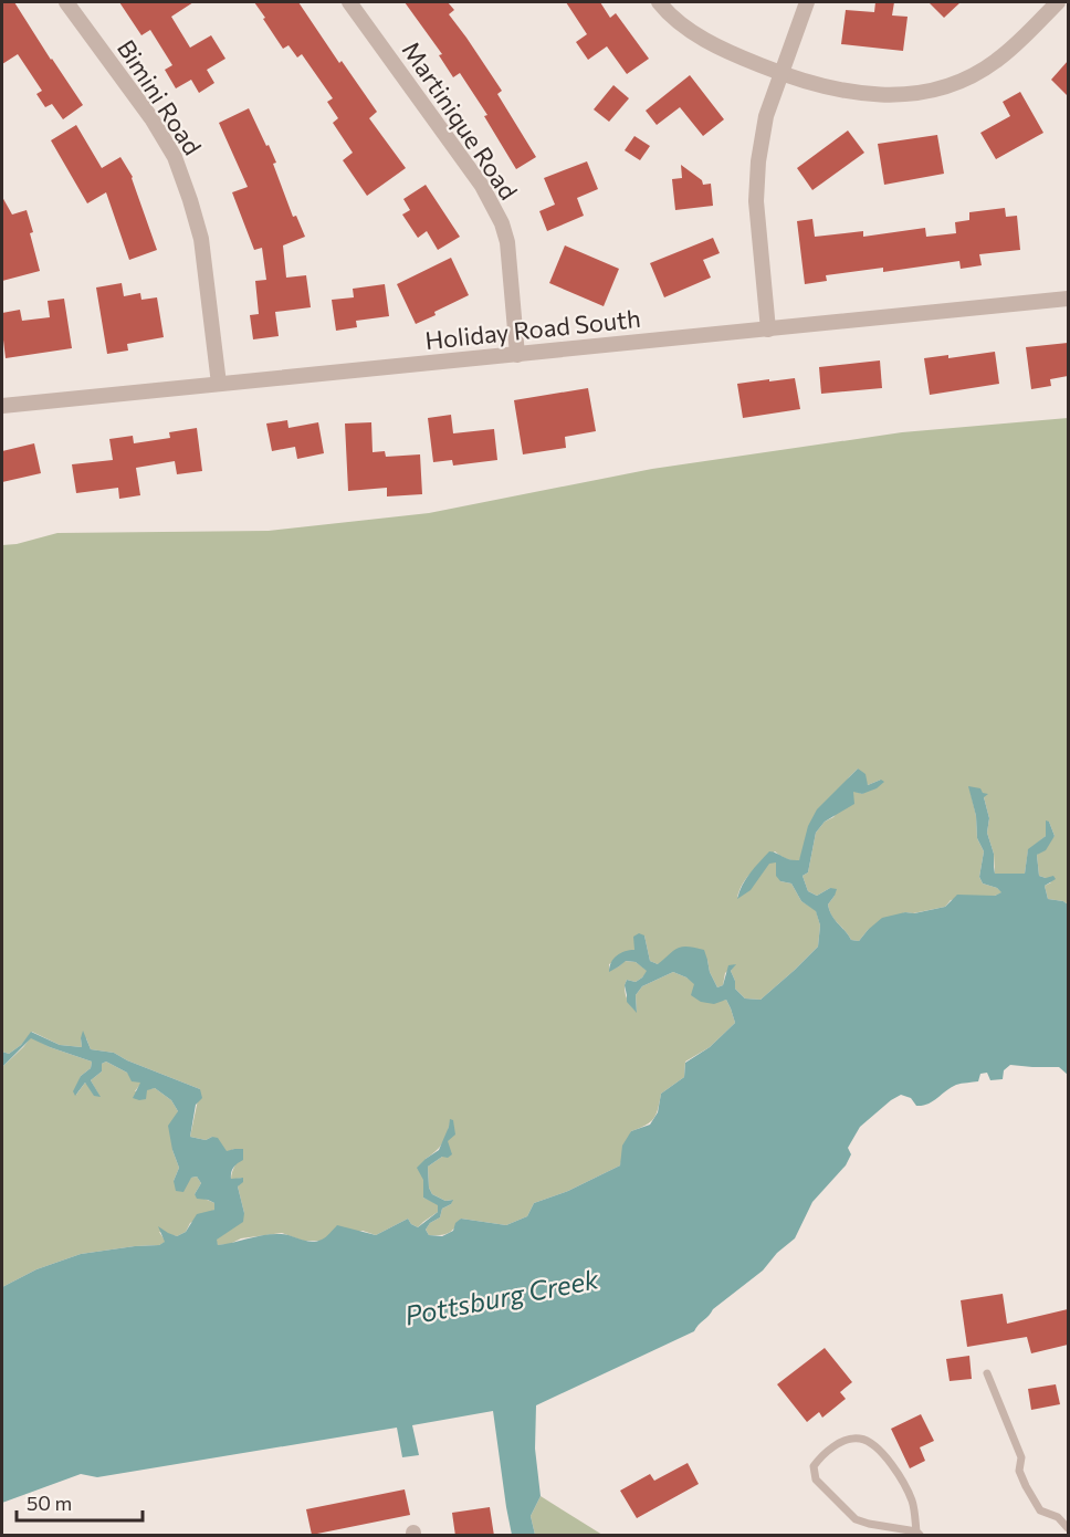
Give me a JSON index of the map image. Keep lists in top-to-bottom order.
{
  "streets": {
    "street": ["Bimini Road", "Martinique Road", "Holiday Road South"]
  },
  "crossings": [
    ["Bimini Road", "Holiday Road South"],
    ["Martinique Road", "Holiday Road South"]
  ],
  "water": ["Pottsburg Creek"],
  "scale_bar": "50 m"
}
